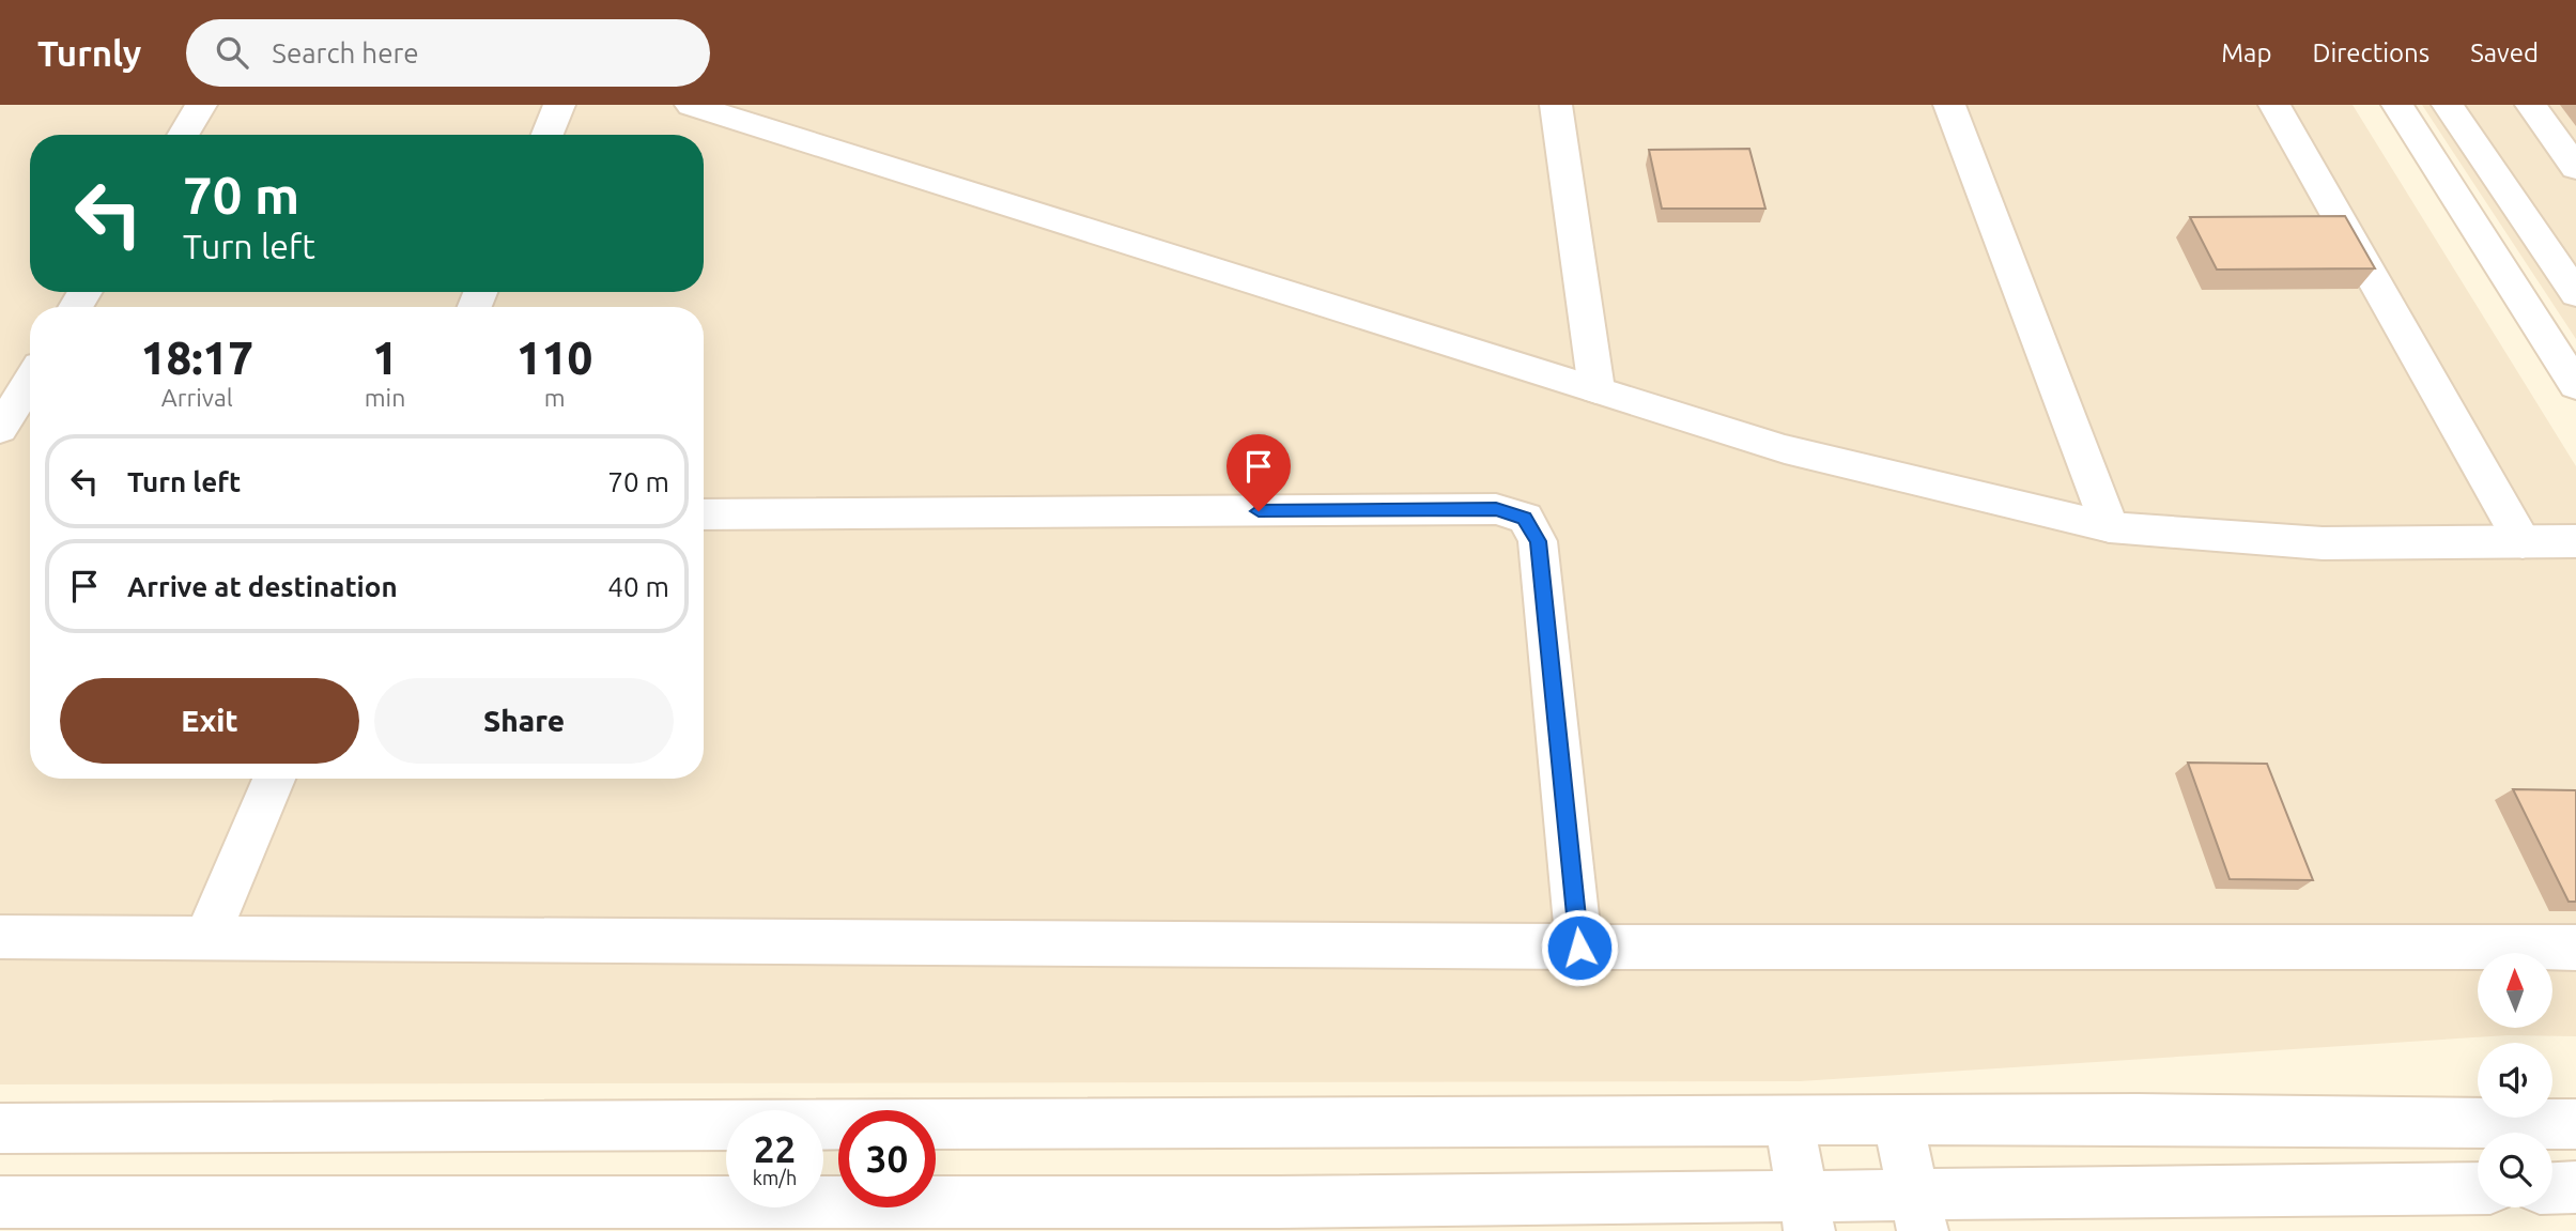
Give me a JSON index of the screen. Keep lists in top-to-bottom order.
{
  "north": "top",
  "page": {
    "header": "Turnly",
    "search": "Search here",
    "nav": ["Map", "Directions", "Saved"],
    "turn": ["70 m", "Turn left"],
    "eta": [
      "18:17",
      "Arrival",
      "1",
      "min",
      "110",
      "m"
    ],
    "list": [
      {
        "name": "Turn left",
        "value": "70 m"
      },
      {
        "name": "Arrive at destination",
        "value": "40 m"
      }
    ],
    "buttons": ["Exit", "Share"],
    "speed": "22 km/h",
    "limit": "30"
  }
}
